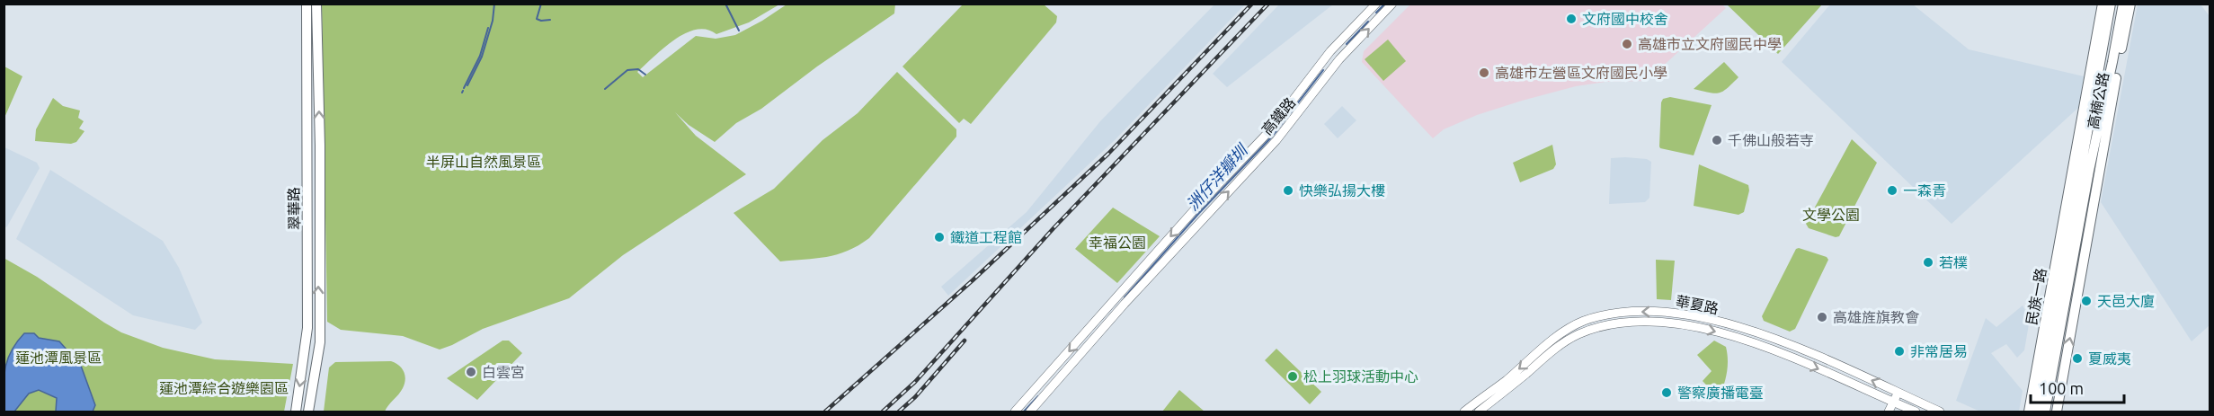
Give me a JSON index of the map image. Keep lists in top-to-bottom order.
{
  "streets": {
    "main road": ["高楠公路", "翠華路", "民族一路"],
    "street": ["高鐵路", "華夏路"]
  },
  "crossings": [
    ["高楠公路", "民族一路"]
  ],
  "water": ["洲仔洋瓣圳"],
  "parks": [
    "半屏山自然風景區",
    "文學公園",
    "幸福公園",
    "蓮池潭風景區",
    "蓮池潭綜合遊樂園區"
  ],
  "places": [
    "文府國中校舍",
    "高雄市立文府國民中學",
    "高雄市左營區文府國民小學",
    "千佛山般若寺",
    "快樂弘揚大樓",
    "一森青",
    "鐵道工程館",
    "若樸",
    "天邑大廈",
    "高雄旌旗教會",
    "非常居易",
    "夏威夷",
    "白雲宮",
    "松上羽球活動中心",
    "警察廣播電臺"
  ],
  "scale_bar": "100 m"
}
